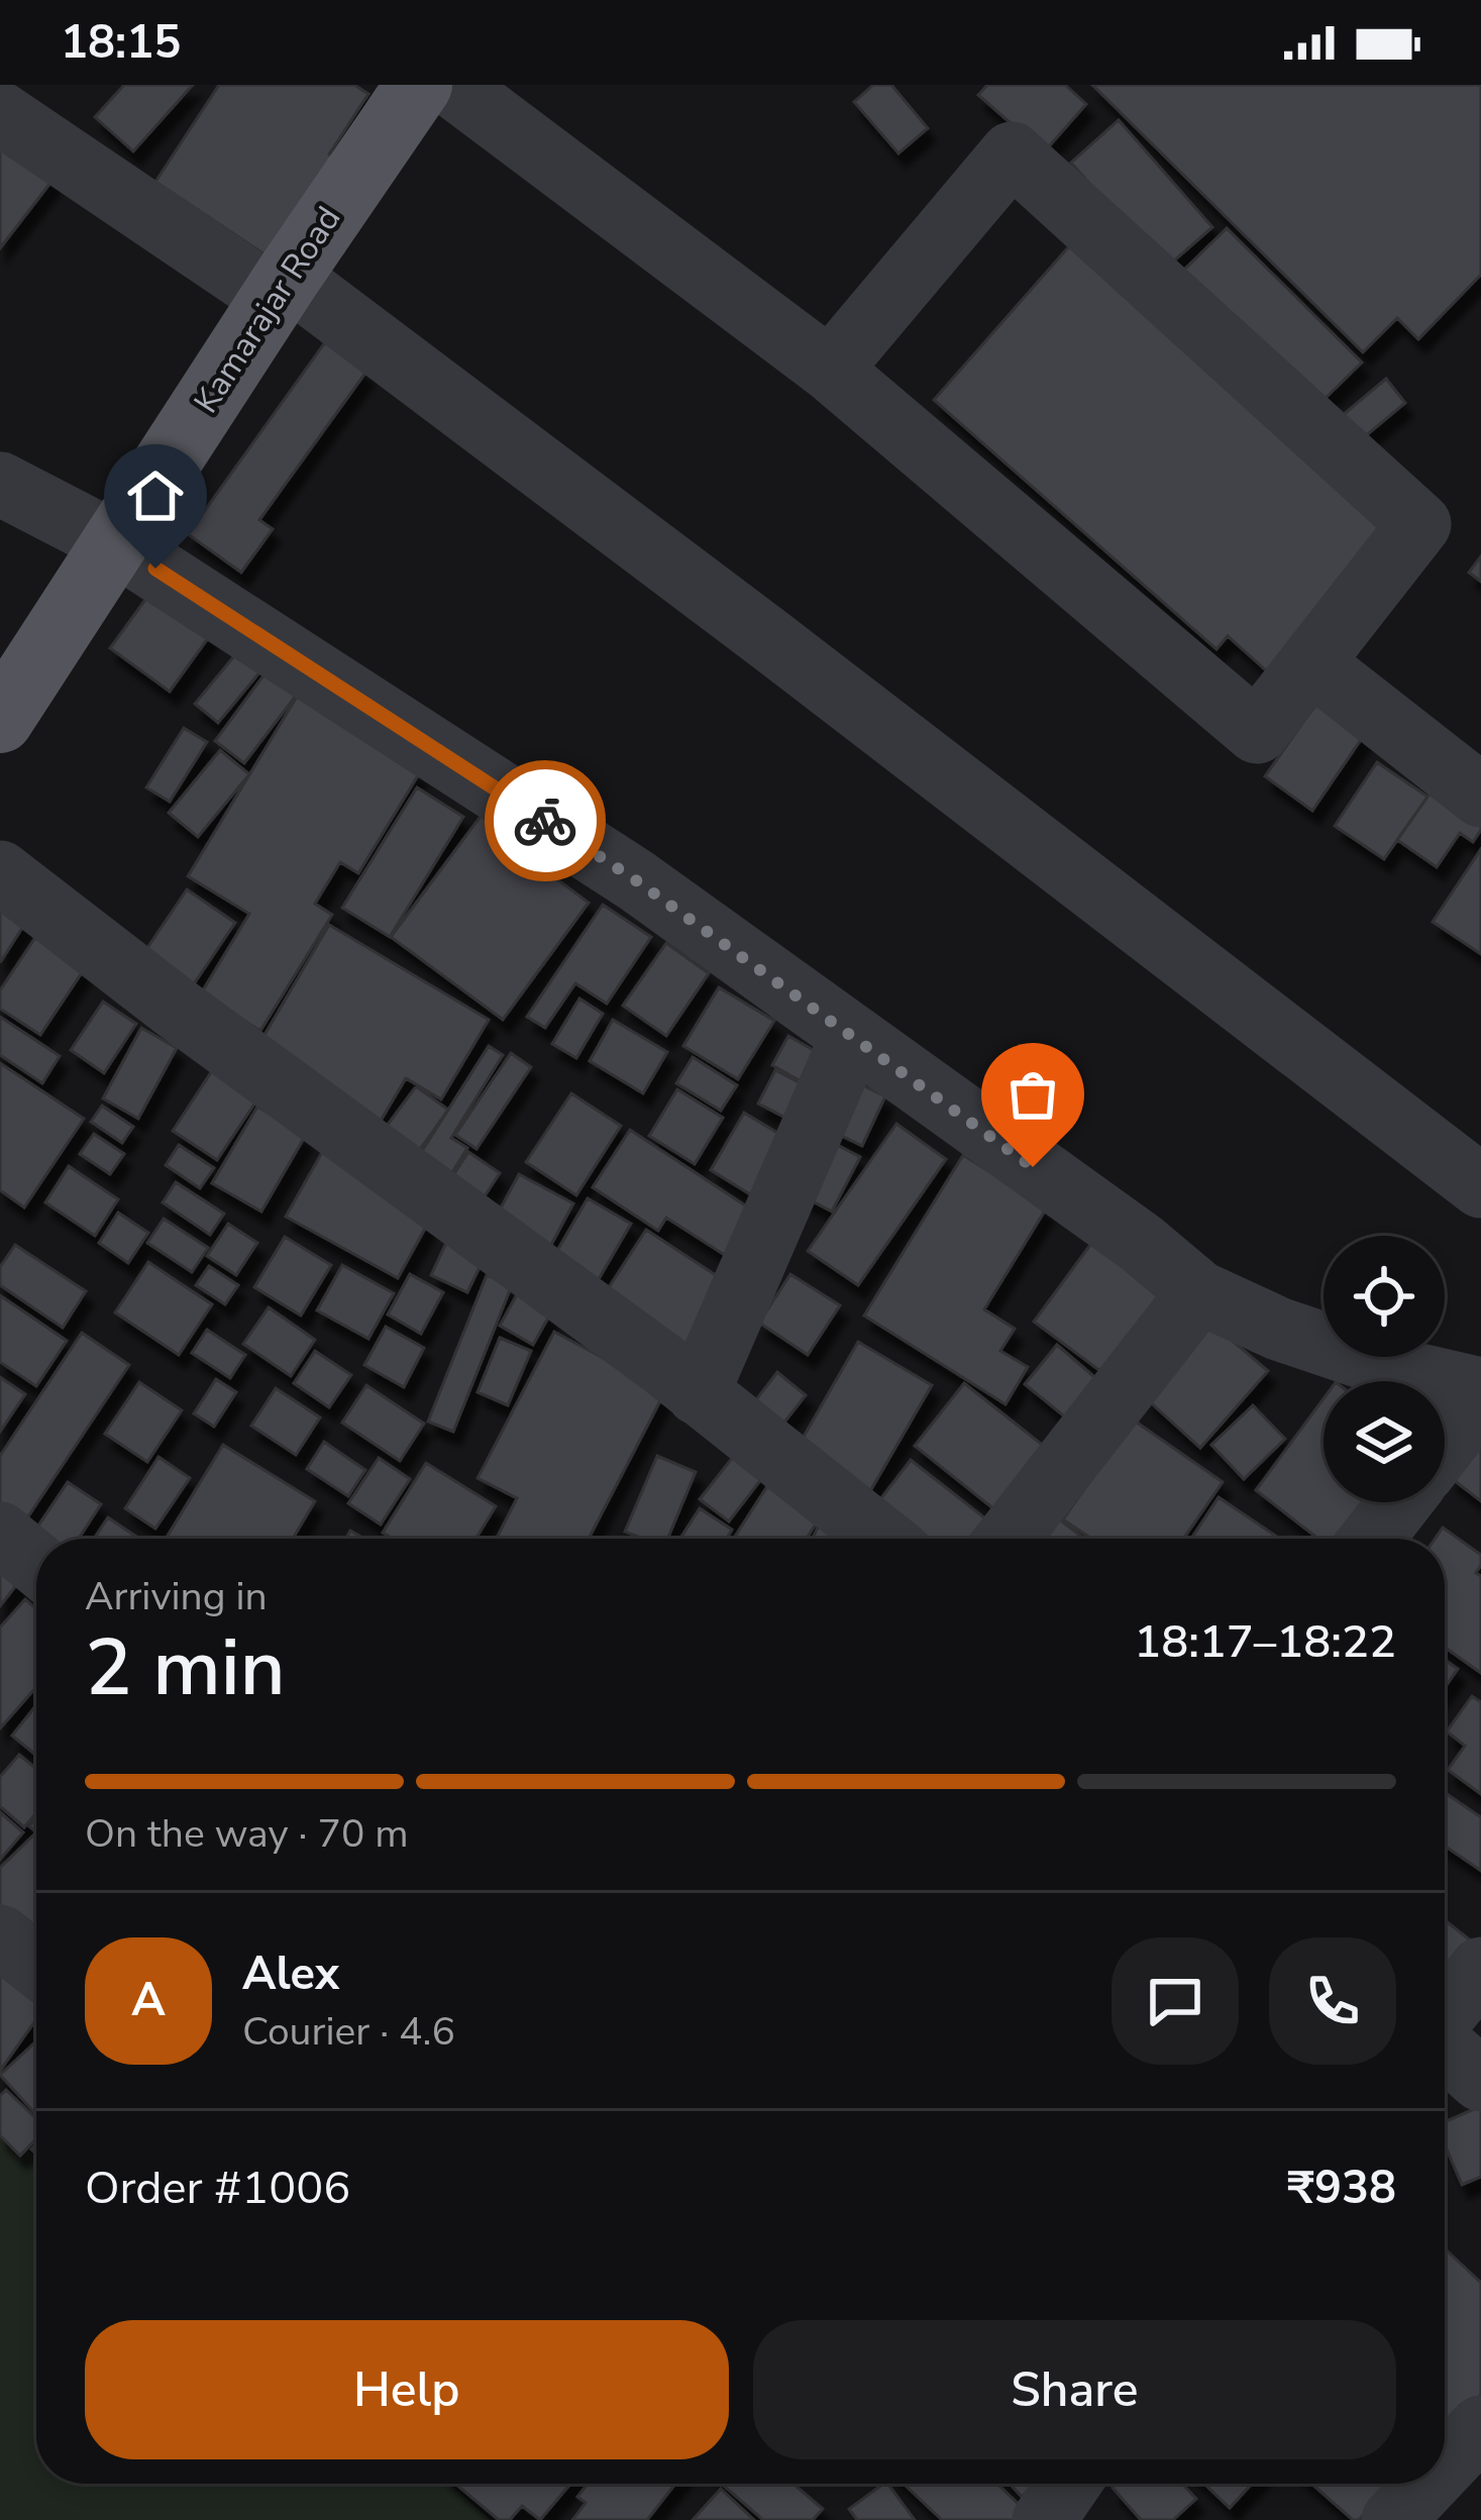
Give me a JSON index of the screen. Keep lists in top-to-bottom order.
{
  "streets": {
    "main road": ["Kamarajar Road"]
  },
  "page": {
    "status": "18:15",
    "heading": ["2 min", "Arriving in", "18:17–18:22"],
    "panel": [
      "Alex",
      "Courier · 4.6",
      "Order #1006",
      "₹938"
    ],
    "bar": "On the way · 70 m",
    "round": "A",
    "buttons": ["Help", "Share"]
  }
}
